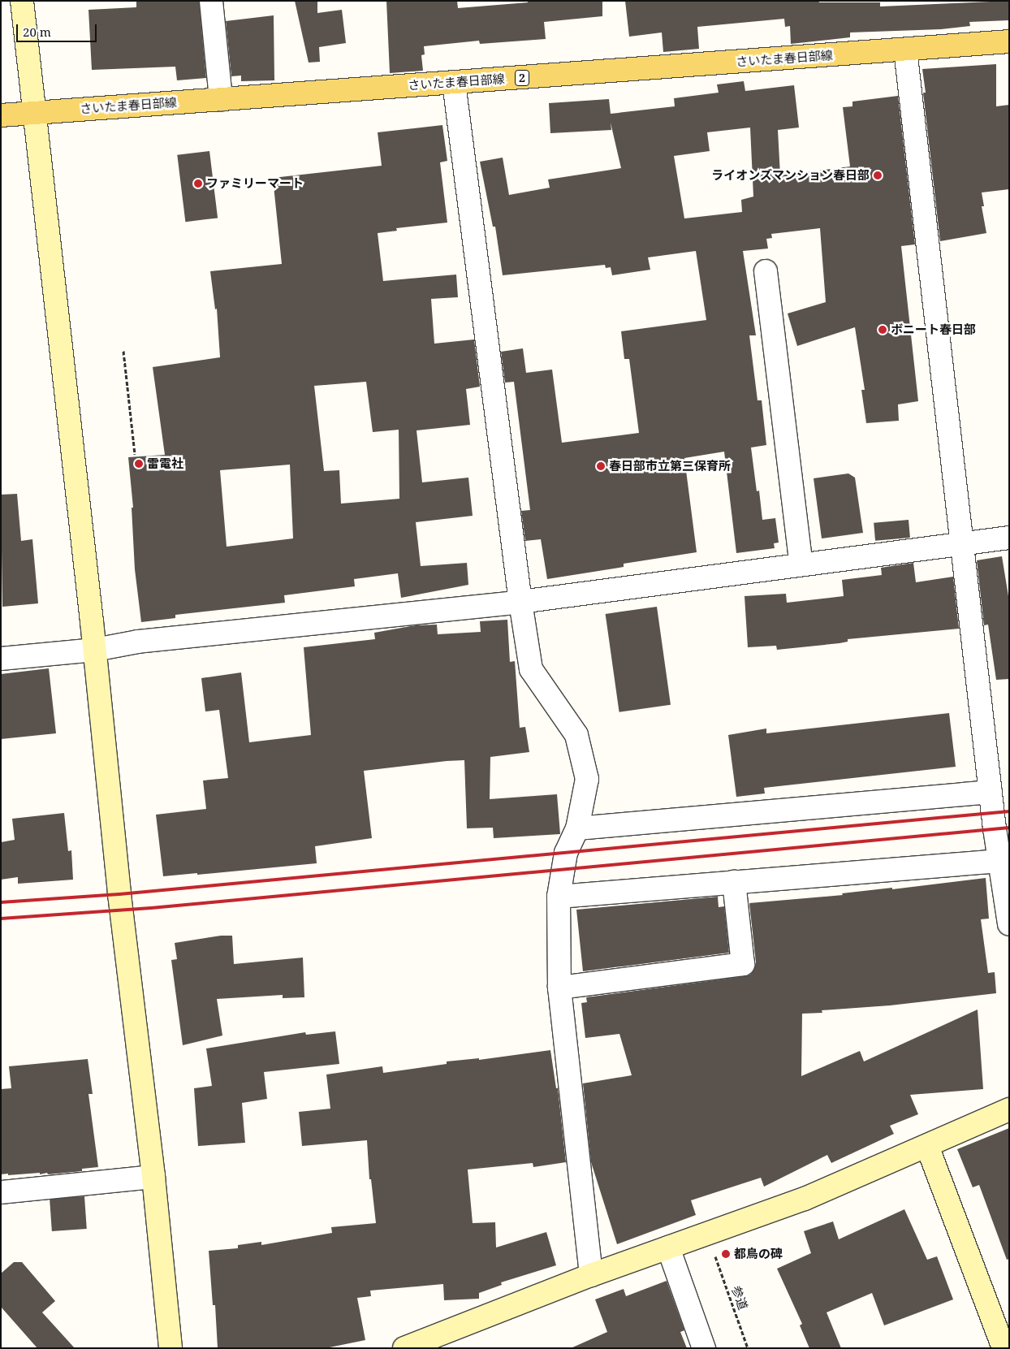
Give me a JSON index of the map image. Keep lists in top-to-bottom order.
{
  "streets": {
    "main road": ["さいたま春日部線", "2"],
    "path": ["参道"]
  },
  "places": [
    "ライオンズマンション春日部",
    "ファミリーマート",
    "ボニート春日部",
    "雷電社",
    "春日部市立第三保育所",
    "都鳥の碑"
  ],
  "scale_bar": "20 m"
}
